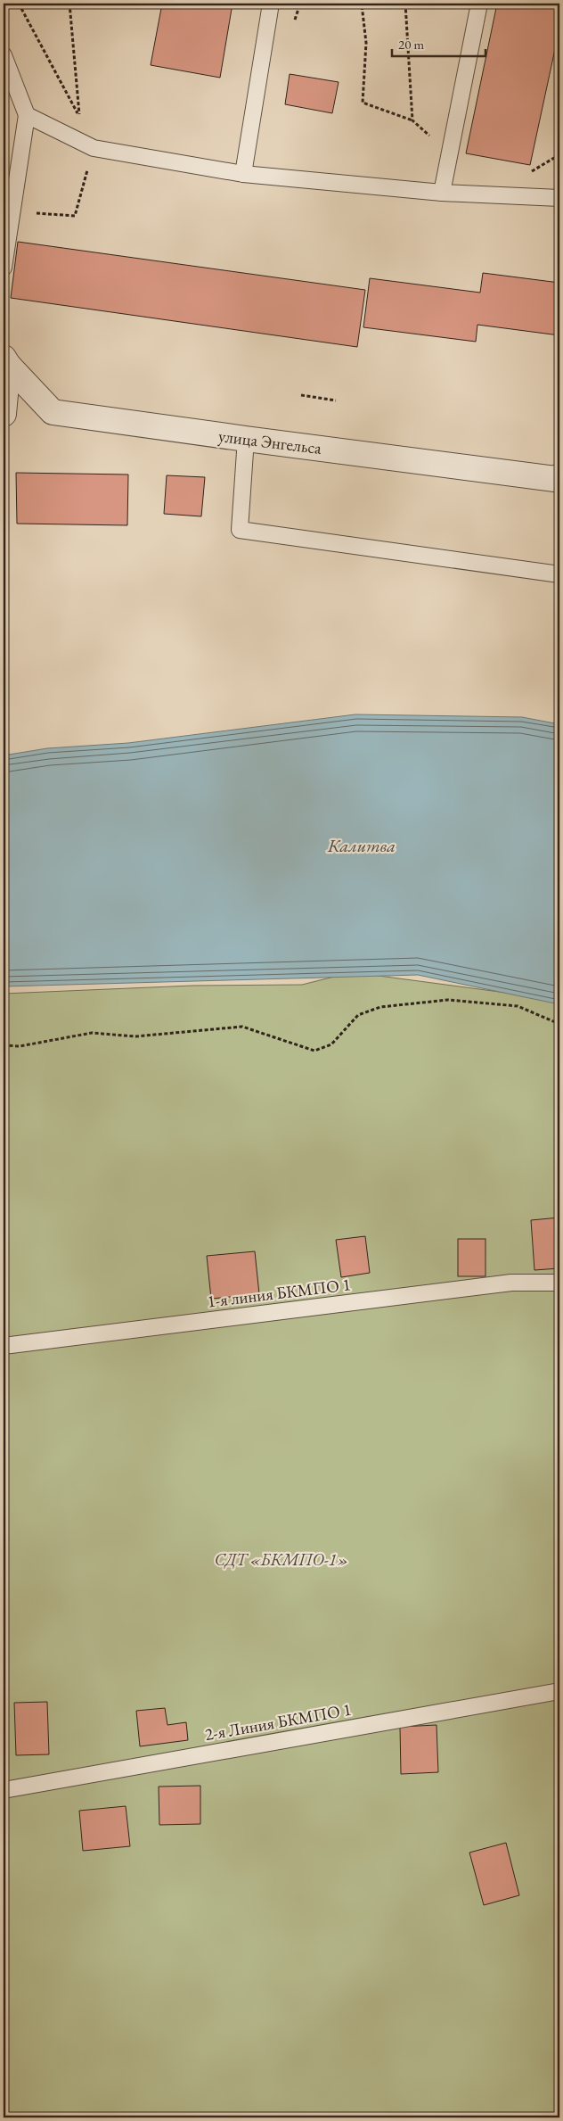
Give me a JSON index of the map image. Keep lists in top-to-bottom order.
{
  "streets": {
    "street": ["улица Энгельса"],
    "lane": ["1-я линия БКМПО 1", "2-я Линия БКМПО 1"]
  },
  "water": ["Калитва"],
  "parks": ["СДТ «БКМПО-1»"],
  "scale_bar": "20 m"
}
